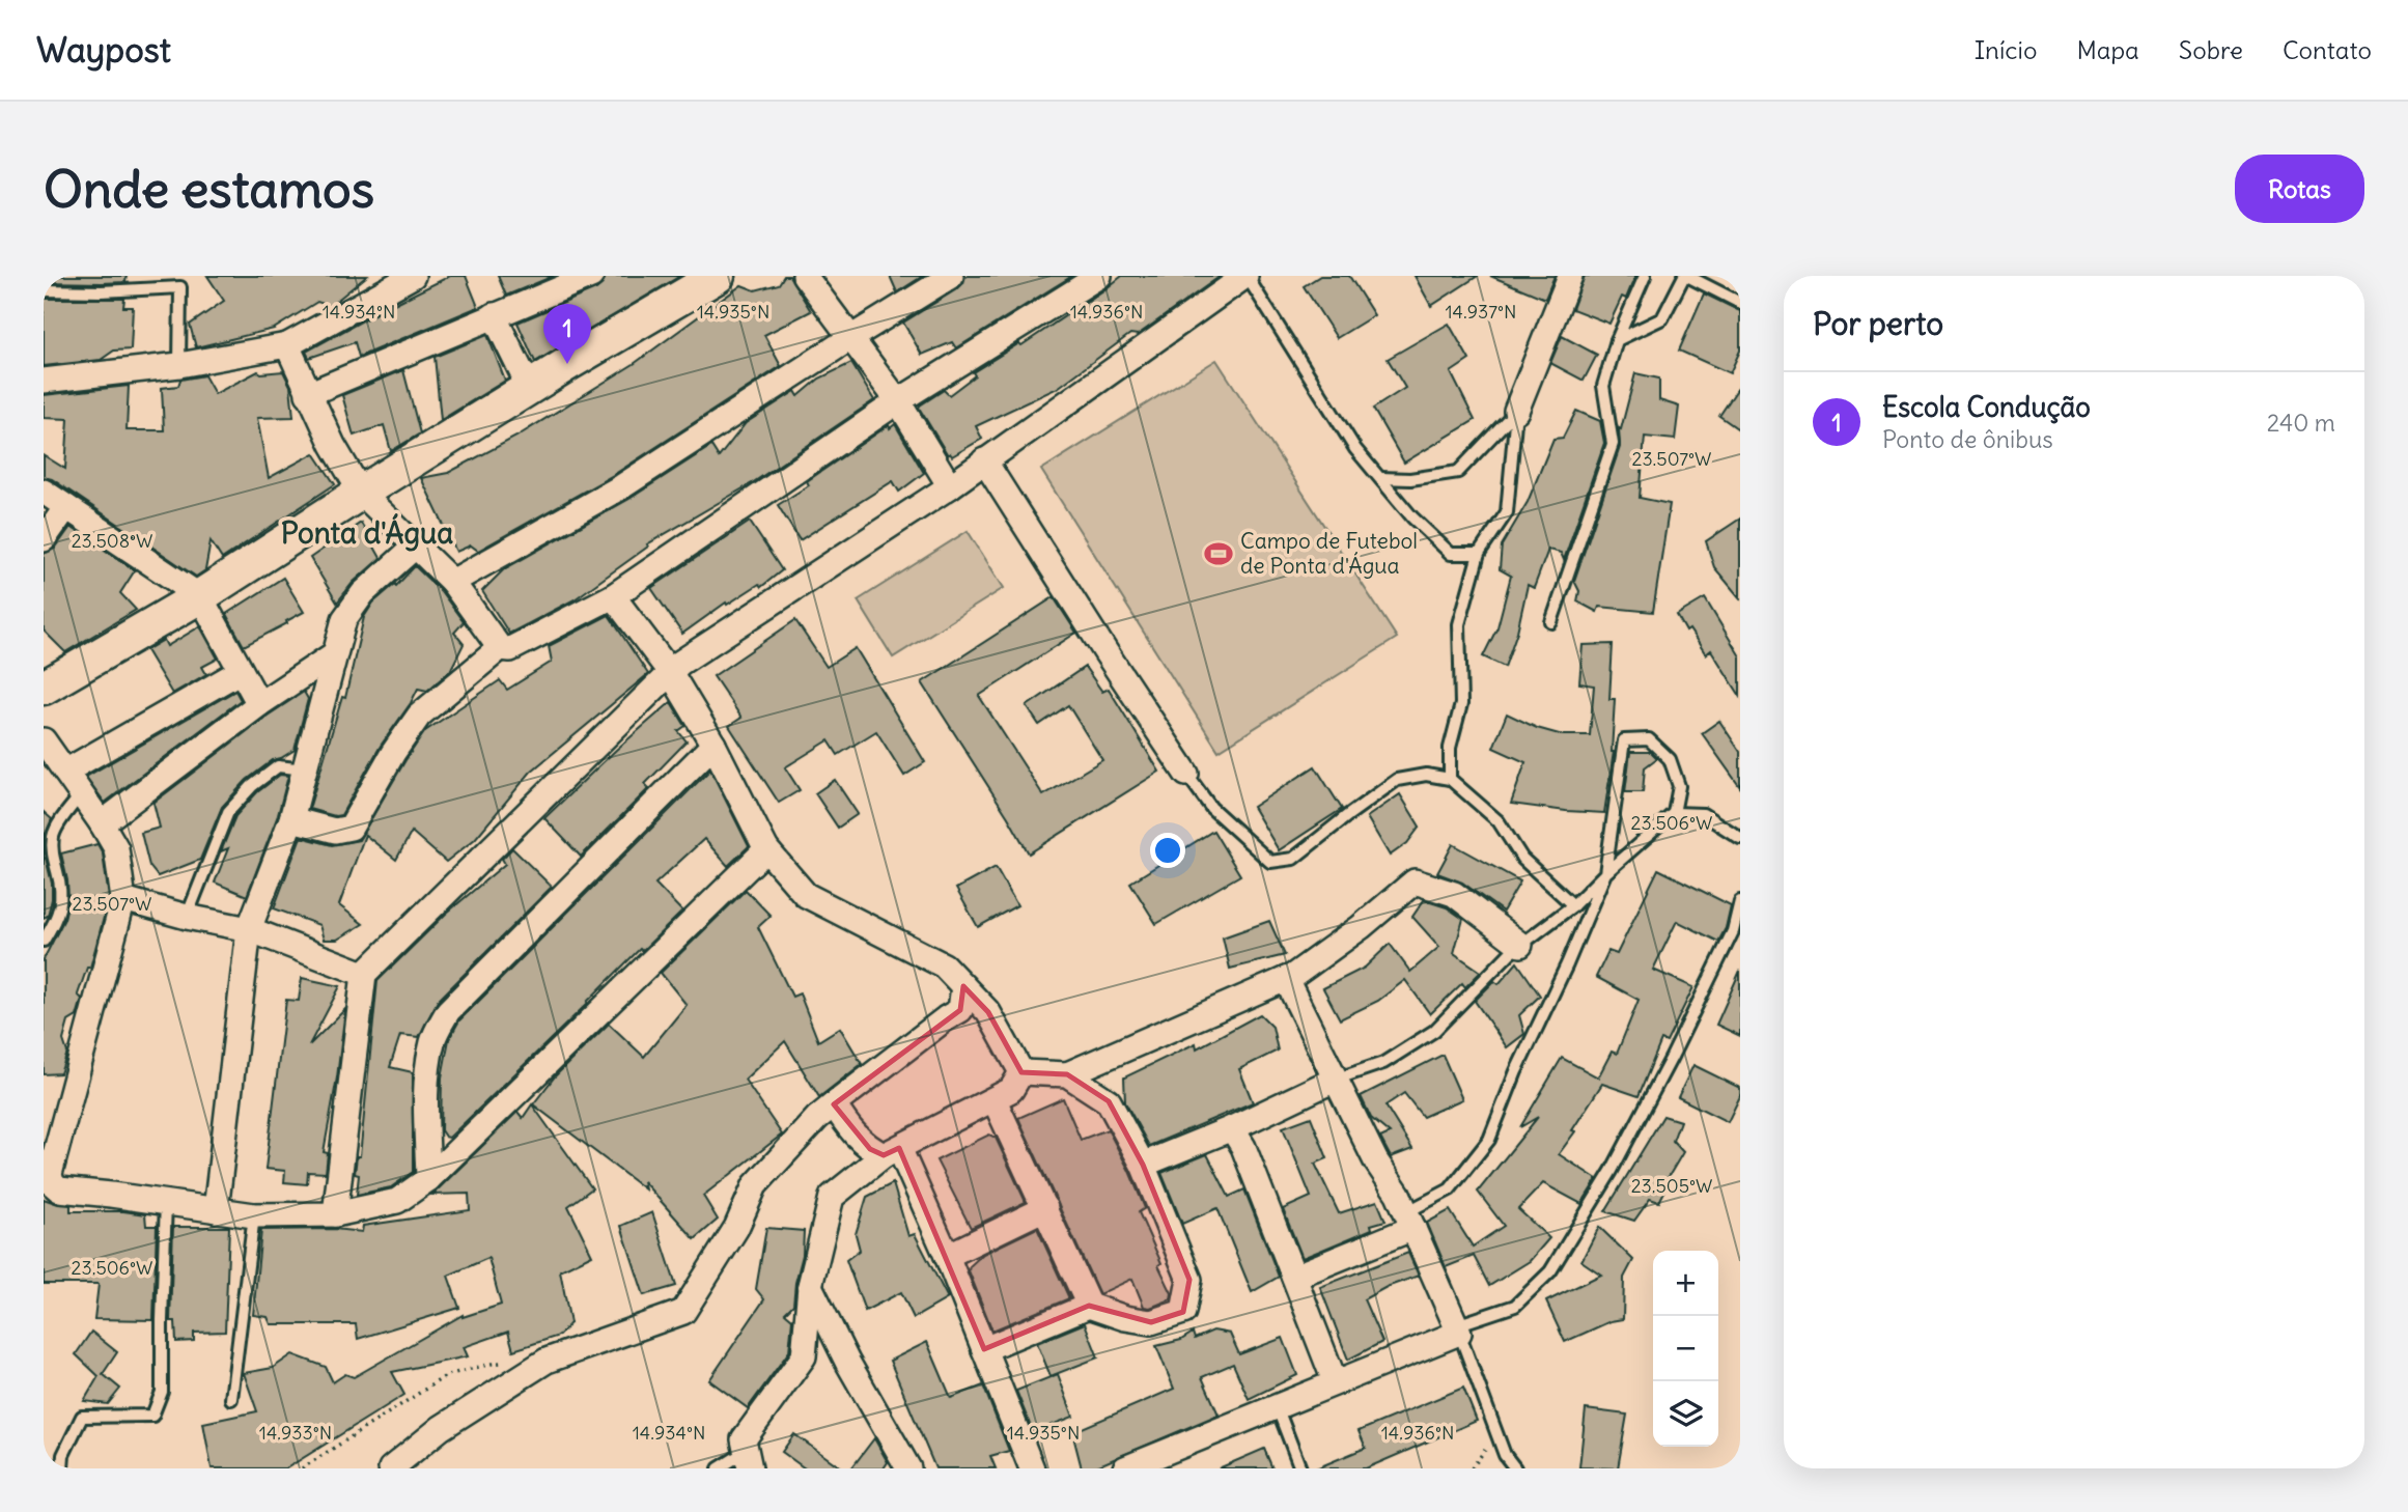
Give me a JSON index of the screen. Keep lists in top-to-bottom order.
{
  "districts": ["Ponta d'Água"],
  "places": {
    "sports": ["Campo de Futebol de Ponta d'Água"]
  },
  "page": {
    "header": "Waypost",
    "nav": [
      "Início",
      "Mapa",
      "Sobre",
      "Contato"
    ],
    "buttons": "Rotas",
    "title": "Onde estamos",
    "heading": "Por perto",
    "pins": "1",
    "list": [
      {
        "mark": "1",
        "name": "Escola Condução",
        "note": "Ponto de ônibus",
        "value": "240 m"
      }
    ],
    "map_buttons": ["+", "−"]
  },
  "coordinates": [
    "14.934°N",
    "14.935°N",
    "14.936°N",
    "14.937°N",
    "23.507°W",
    "23.508°W",
    "23.506°W",
    "23.505°W",
    "14.933°N"
  ]
}
